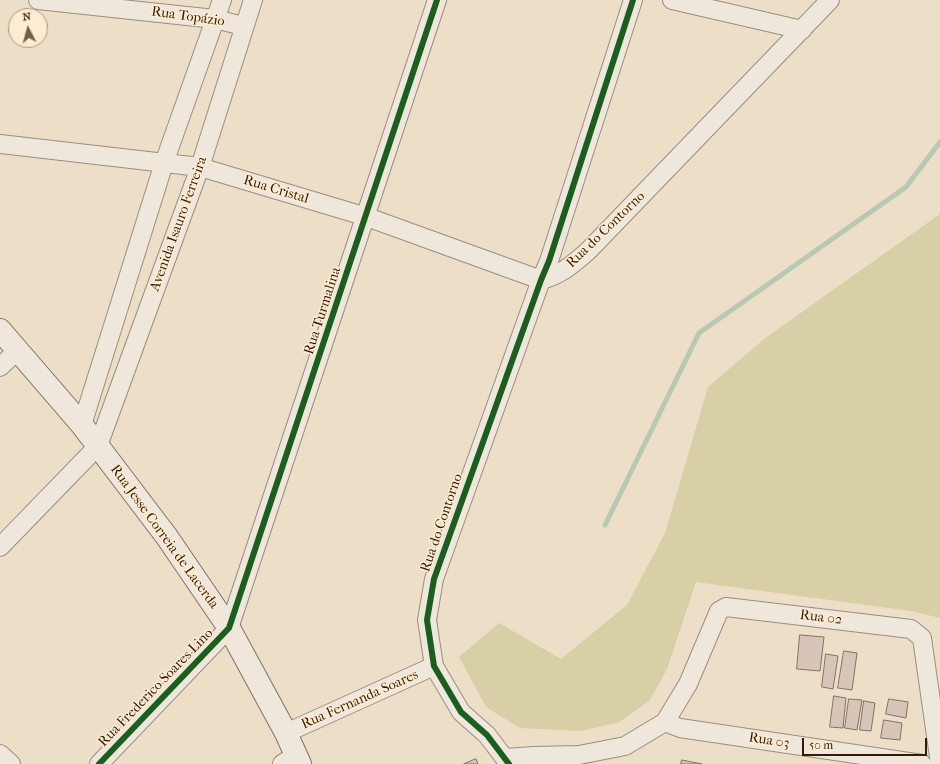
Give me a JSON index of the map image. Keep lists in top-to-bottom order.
{
  "streets": {
    "main road": ["Rua Jesse Correia de Lacerda"],
    "street": [
      "Rua Topázio",
      "Rua Cristal",
      "Avenida Isauro Ferreira",
      "Rua do Contorno",
      "Rua Turmalina",
      "Rua 02",
      "Rua Frederico Soares Lino",
      "Rua Fernanda Soares",
      "Rua 03"
    ]
  },
  "crossings": [
    ["Rua Topázio", "Avenida Isauro Ferreira"],
    ["Rua Cristal", "Avenida Isauro Ferreira"],
    ["Rua Cristal", "Rua do Contorno"],
    ["Rua Cristal", "Rua Turmalina"],
    ["Avenida Isauro Ferreira", "Rua Jesse Correia de Lacerda"],
    ["Rua do Contorno", "Rua 02"],
    ["Rua do Contorno", "Rua Fernanda Soares"],
    ["Rua do Contorno", "Rua 03"],
    ["Rua Turmalina", "Rua Jesse Correia de Lacerda"],
    ["Rua Turmalina", "Rua Frederico Soares Lino"],
    ["Rua Jesse Correia de Lacerda", "Rua Frederico Soares Lino"],
    ["Rua Jesse Correia de Lacerda", "Rua Fernanda Soares"]
  ],
  "scale_bar": "50 m",
  "north": "top"
}
